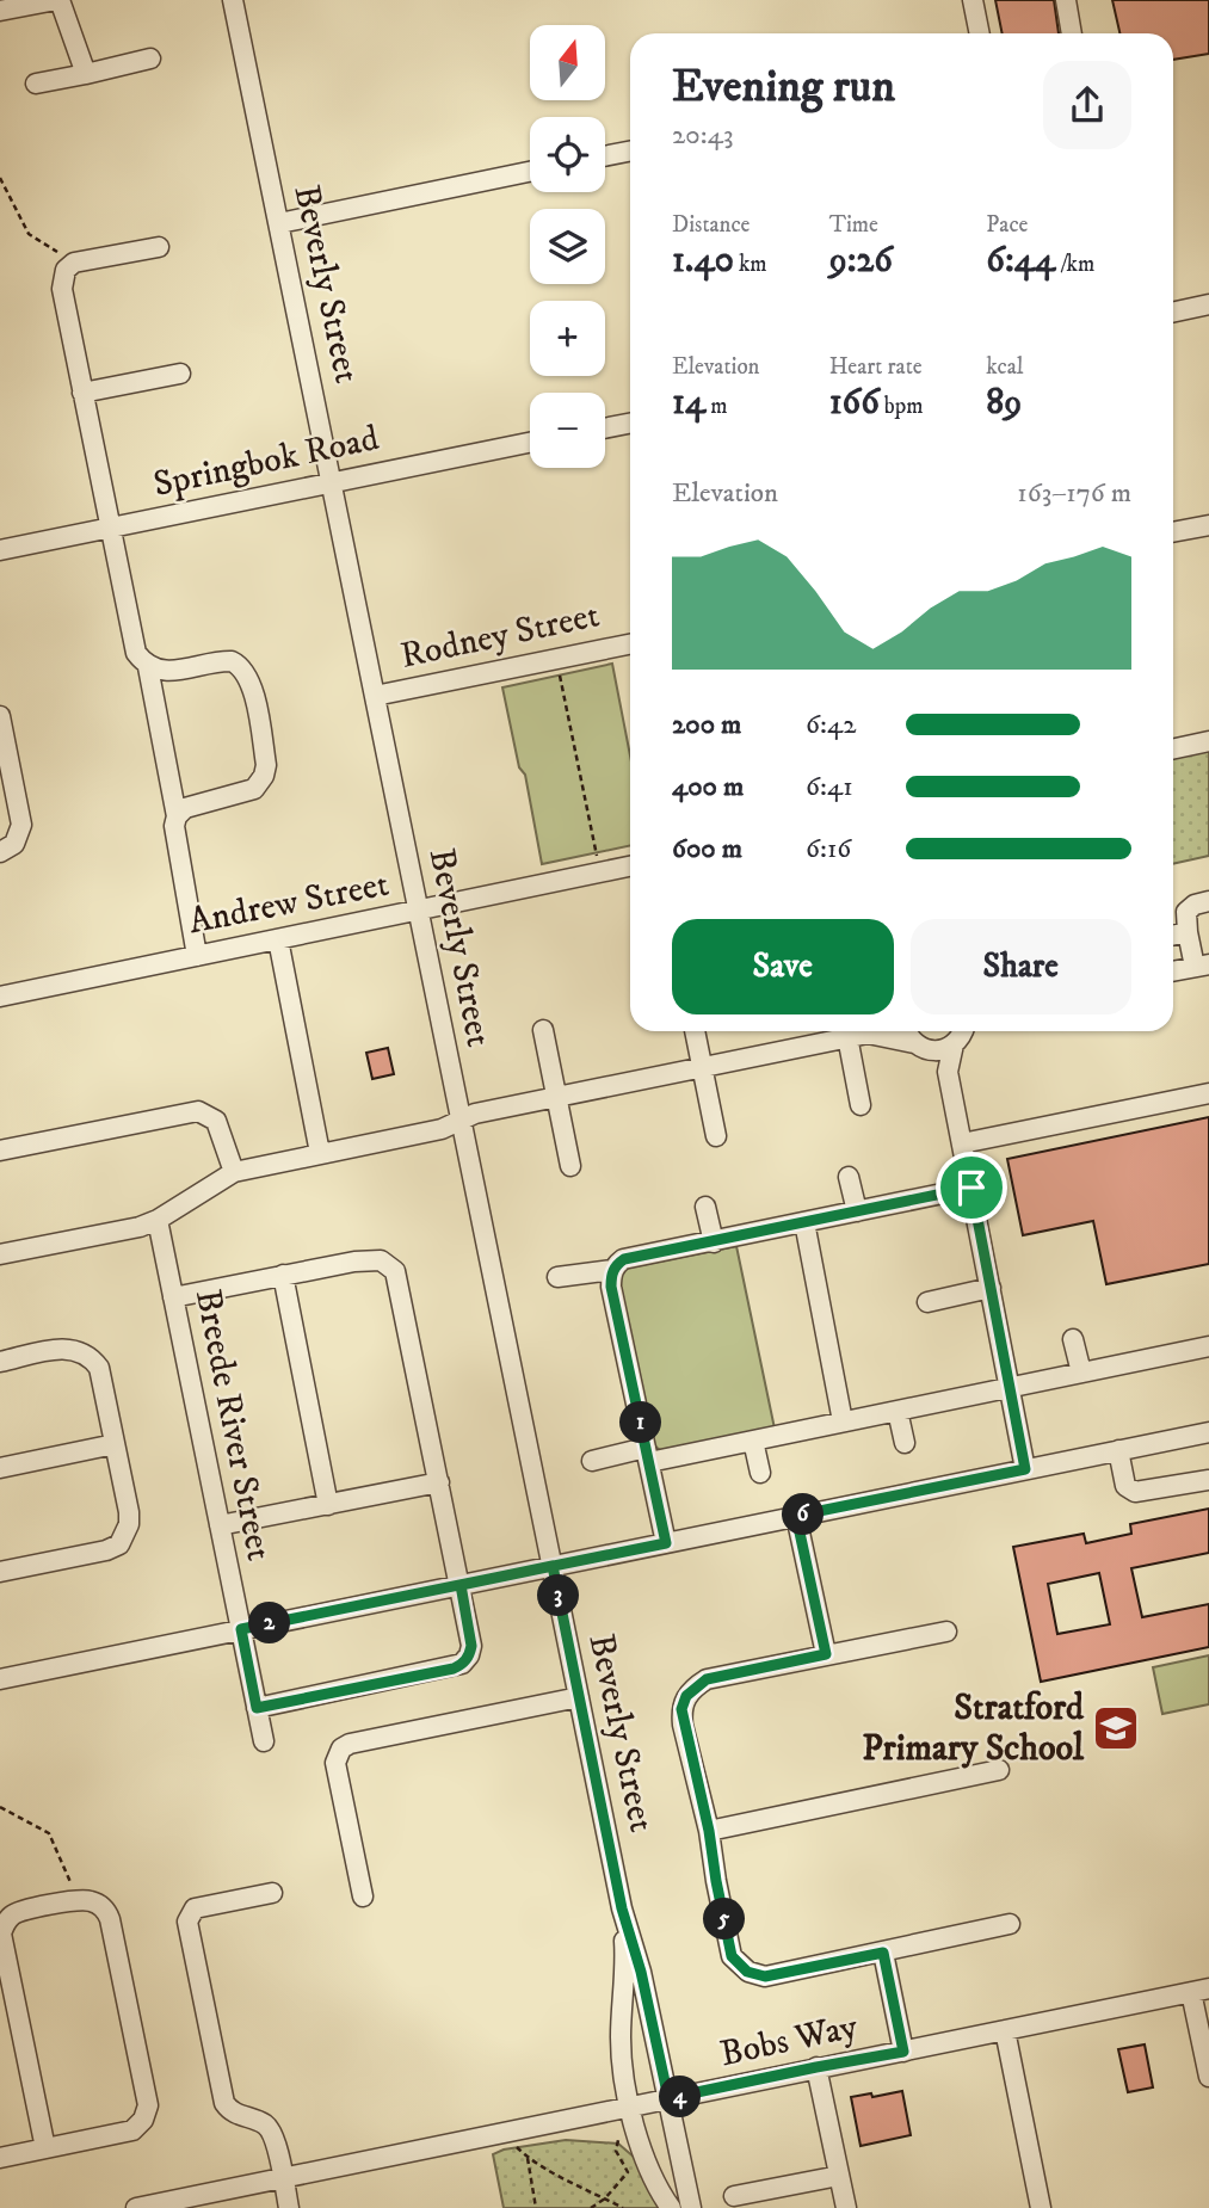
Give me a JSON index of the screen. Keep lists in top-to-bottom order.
{
  "streets": {
    "street": [
      "Beverly Street",
      "Springbok Road",
      "Rodney Street",
      "Andrew Street",
      "Breede River Street",
      "Bobs Way"
    ]
  },
  "crossings": [
    ["Beverly Street", "Springbok Road"],
    ["Beverly Street", "Rodney Street"],
    ["Beverly Street", "Andrew Street"],
    ["Beverly Street", "Bobs Way"]
  ],
  "places": {
    "school or university": ["Stratford Primary School"]
  },
  "north": "top",
  "page": {
    "map_buttons": ["+", "−"],
    "heading": ["Evening run", "20:43"],
    "stats": [
      ["Distance", "1.40 km"],
      ["Time", "9:26"],
      ["Pace", "6:44 /km"],
      ["Elevation", "14 m"],
      ["Heart rate", "166 bpm"],
      ["kcal", "89"]
    ],
    "chart": ["Elevation", "163–176 m"],
    "list": [
      {
        "name": "200 m",
        "note": "6:42"
      },
      {
        "name": "400 m",
        "note": "6:41"
      },
      {
        "name": "600 m",
        "note": "6:16"
      }
    ],
    "buttons": ["Save", "Share"],
    "pins": [
      "1",
      "6",
      "3",
      "2",
      "5",
      "4"
    ]
  }
}
